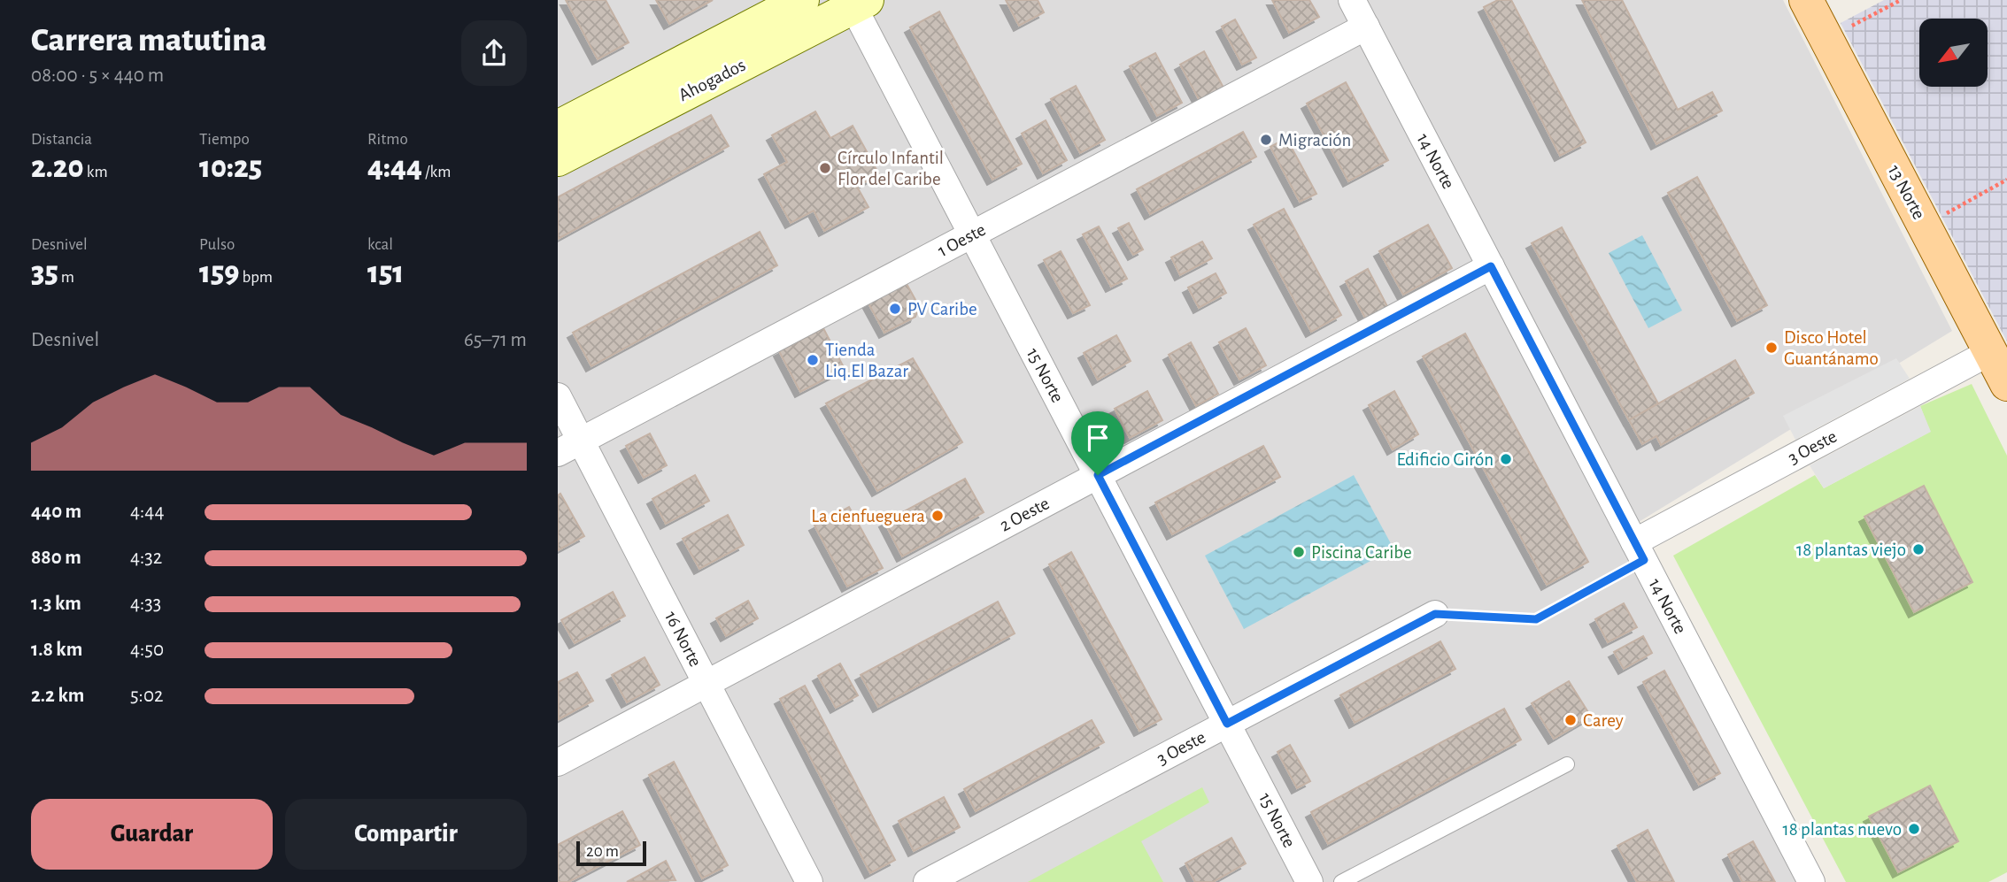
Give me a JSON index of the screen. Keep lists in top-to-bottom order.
{
  "streets": {
    "main road": ["Ahogados", "13 Norte"],
    "street": [
      "14 Norte",
      "1 Oeste",
      "15 Norte",
      "3 Oeste",
      "2 Oeste",
      "16 Norte"
    ]
  },
  "crossings": [
    ["Ahogados", "15 Norte"],
    ["14 Norte", "1 Oeste"],
    ["14 Norte", "3 Oeste"],
    ["14 Norte", "2 Oeste"],
    ["13 Norte", "3 Oeste"],
    ["1 Oeste", "15 Norte"],
    ["1 Oeste", "16 Norte"],
    ["15 Norte", "3 Oeste"],
    ["15 Norte", "2 Oeste"],
    ["2 Oeste", "16 Norte"]
  ],
  "places": [
    "Migración",
    "Círculo Infantil Flor del Caribe",
    "PV Caribe",
    "Disco Hotel Guantánamo",
    "Tienda Liq.El Bazar",
    "Edificio Girón",
    "La cienfueguera",
    "18 plantas viejo",
    "Piscina Caribe",
    "Carey",
    "18 plantas nuevo"
  ],
  "scale_bar": "20 m",
  "north": "bottom left",
  "page": {
    "heading": ["Carrera matutina", "08:00 · 5 × 440 m"],
    "stats": [
      ["Distancia", "2.20 km"],
      ["Tiempo", "10:25"],
      ["Ritmo", "4:44 /km"],
      ["Desnivel", "35 m"],
      ["Pulso", "159 bpm"],
      ["kcal", "151"]
    ],
    "chart": ["Desnivel", "65–71 m"],
    "list": [
      {
        "name": "440 m",
        "note": "4:44"
      },
      {
        "name": "880 m",
        "note": "4:32"
      },
      {
        "name": "1.3 km",
        "note": "4:33"
      },
      {
        "name": "1.8 km",
        "note": "4:50"
      },
      {
        "name": "2.2 km",
        "note": "5:02"
      }
    ],
    "buttons": ["Guardar", "Compartir"],
    "scale": "20 m"
  }
}
